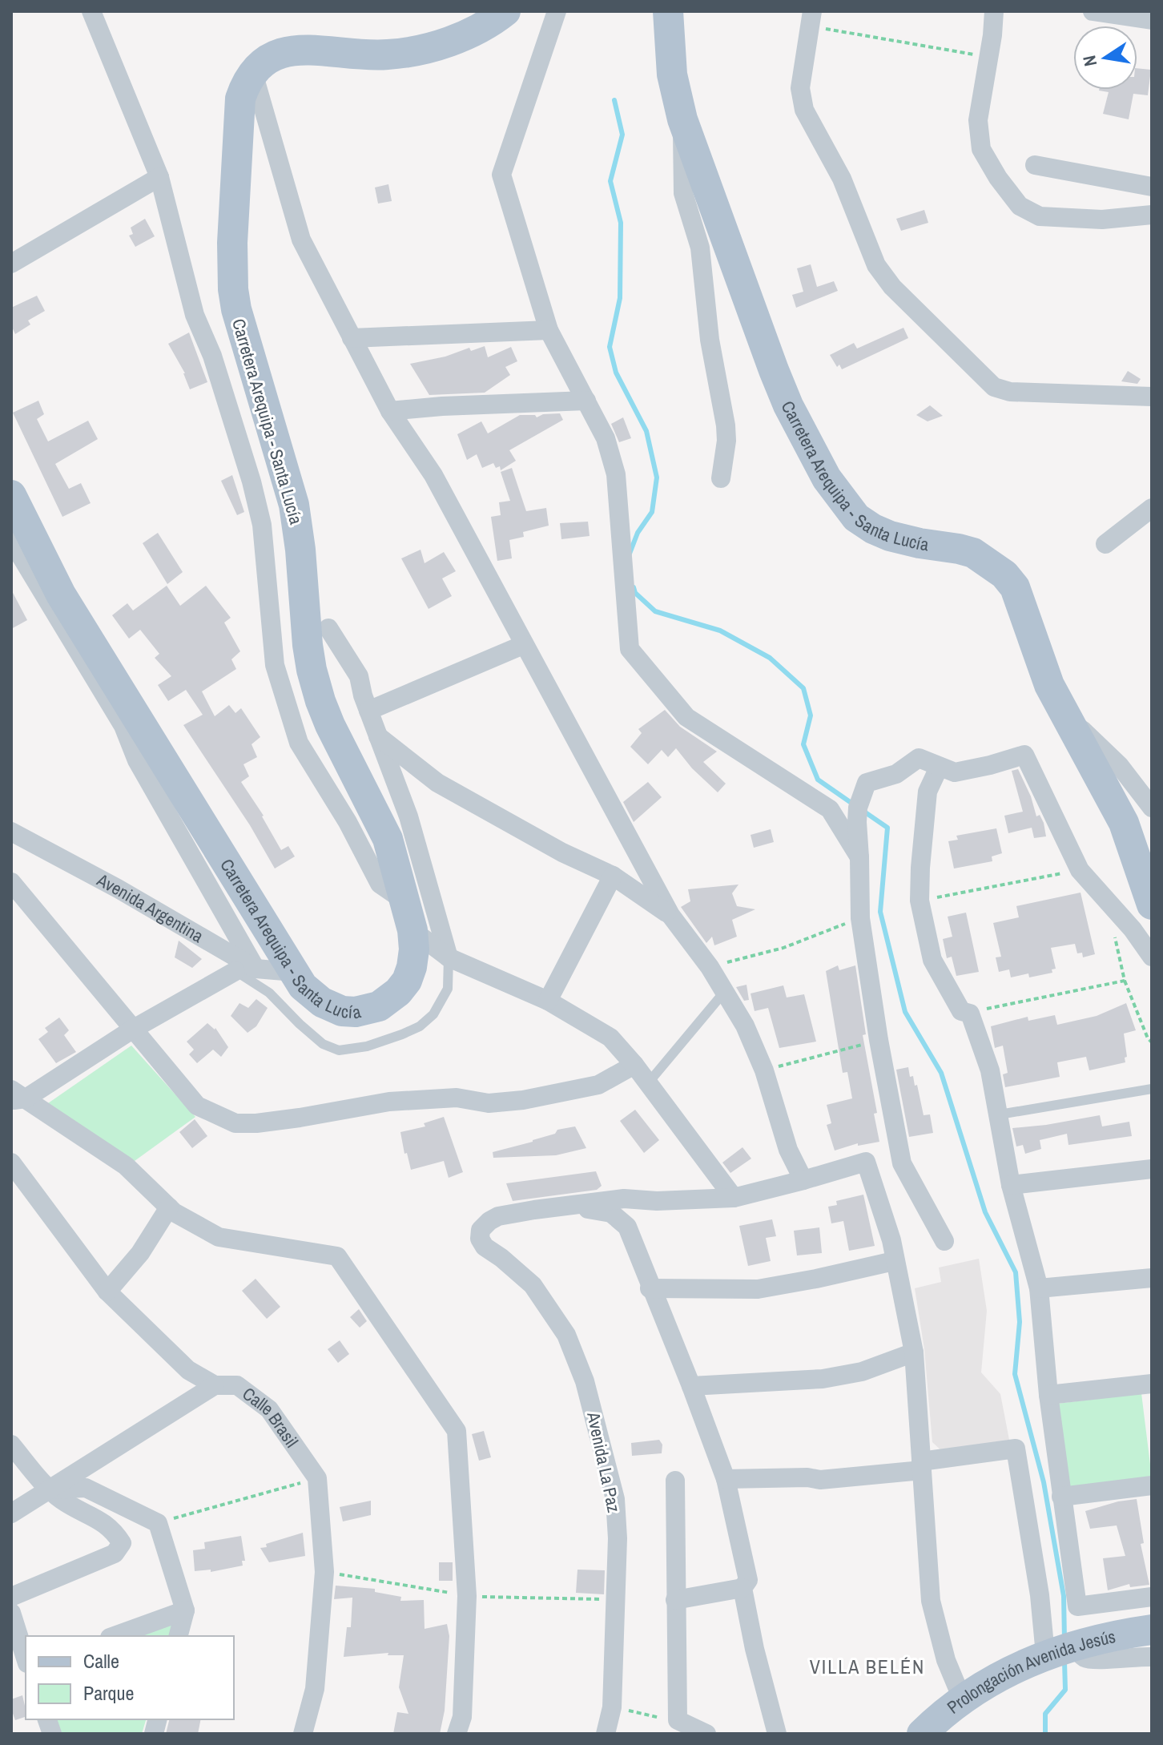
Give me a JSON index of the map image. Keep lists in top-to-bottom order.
{
  "streets": {
    "main road": ["Carretera Arequipa - Santa Lucía", "Prolongación Avenida Jesús"],
    "street": ["Avenida Argentina", "Calle Brasil", "Avenida La Paz"]
  },
  "crossings": [
    ["Carretera Arequipa - Santa Lucía", "Avenida Argentina"]
  ],
  "districts": ["VILLA BELÉN"],
  "legend": ["Calle", "Parque"],
  "north": "left"
}
